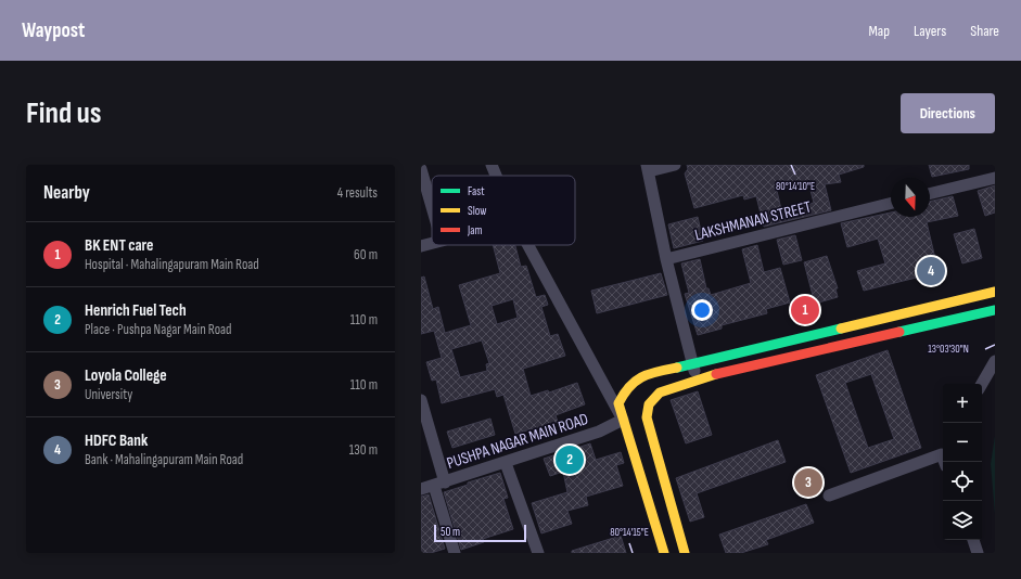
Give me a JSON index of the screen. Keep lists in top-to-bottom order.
{
  "streets": {
    "street": ["LAKSHMANAN STREET", "PUSHPA NAGAR MAIN ROAD"]
  },
  "legend": ["Fast", "Slow", "Jam"],
  "scale_bar": "50 m",
  "north": "bottom",
  "page": {
    "header": "Waypost",
    "nav": ["Map", "Layers", "Share"],
    "buttons": "Directions",
    "title": "Find us",
    "heading": ["Nearby", "4 results"],
    "list": [
      {
        "mark": "1",
        "name": "BK ENT care",
        "note": "Hospital · Mahalingapuram Main Road",
        "value": "60 m"
      },
      {
        "mark": "2",
        "name": "Henrich Fuel Tech",
        "note": "Place · Pushpa Nagar Main Road",
        "value": "110 m"
      },
      {
        "mark": "3",
        "name": "Loyola College",
        "note": "University",
        "value": "110 m"
      },
      {
        "mark": "4",
        "name": "HDFC Bank",
        "note": "Bank · Mahalingapuram Main Road",
        "value": "130 m"
      }
    ],
    "pins": [
      "4",
      "1",
      "2",
      "3"
    ],
    "map_buttons": ["+", "−"],
    "scale": "50 m"
  },
  "coordinates": ["80°14'10\"E", "13°03'30\"N", "80°14'15\"E"]
}
